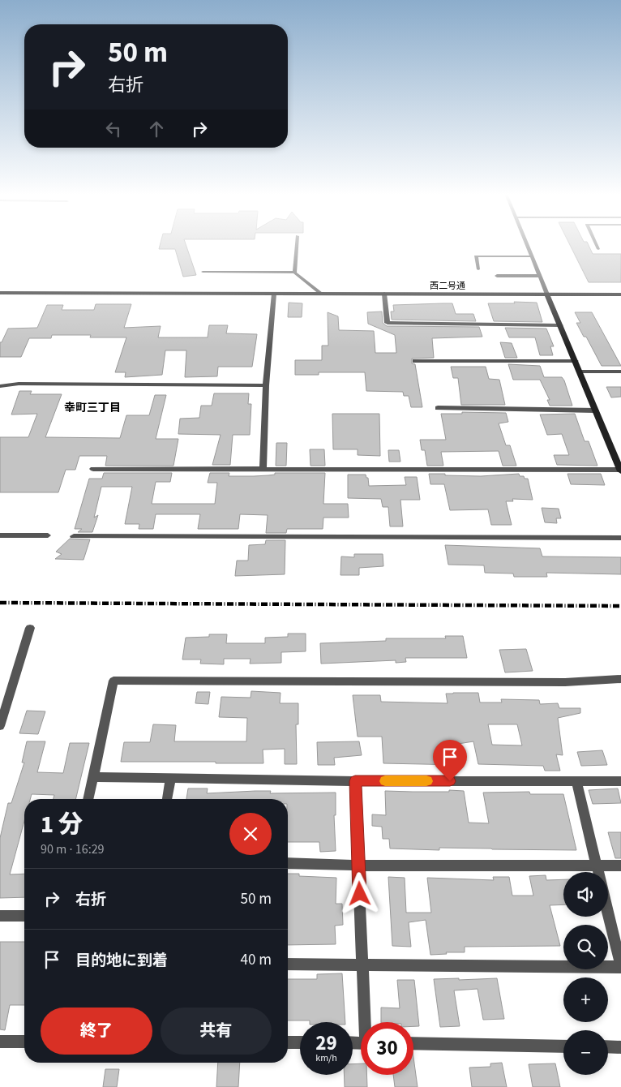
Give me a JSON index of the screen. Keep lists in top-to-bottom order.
{
  "streets": {
    "street": ["西二号通"]
  },
  "districts": ["幸町三丁目"],
  "page": {
    "turn": ["50 m", "右折"],
    "heading": ["1 分", "90 m · 16:29"],
    "list": [
      {
        "name": "右折",
        "value": "50 m"
      },
      {
        "name": "目的地に到着",
        "value": "40 m"
      }
    ],
    "map_buttons": ["+", "−"],
    "buttons": ["終了", "共有"],
    "speed": "29 km/h",
    "limit": "30"
  }
}
